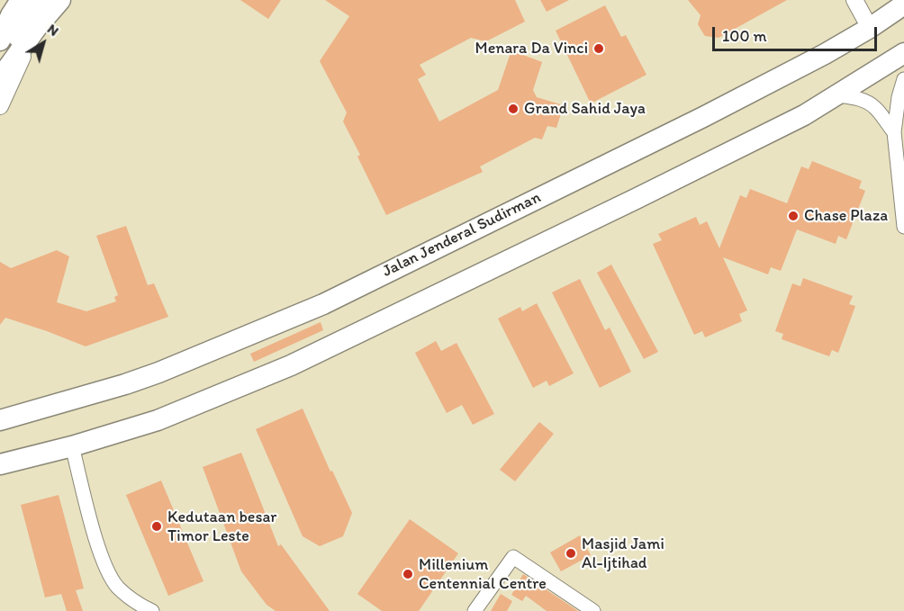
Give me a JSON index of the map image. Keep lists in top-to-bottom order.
{
  "streets": {
    "main road": ["Jalan Jenderal Sudirman"]
  },
  "places": [
    "Menara Da Vinci",
    "Grand Sahid Jaya",
    "Chase Plaza",
    "Kedutaan besar Timor Leste",
    "Masjid Jami Al-Ijtihad",
    "Millenium Centennial Centre"
  ],
  "scale_bar": "100 m",
  "north": "top right"
}
